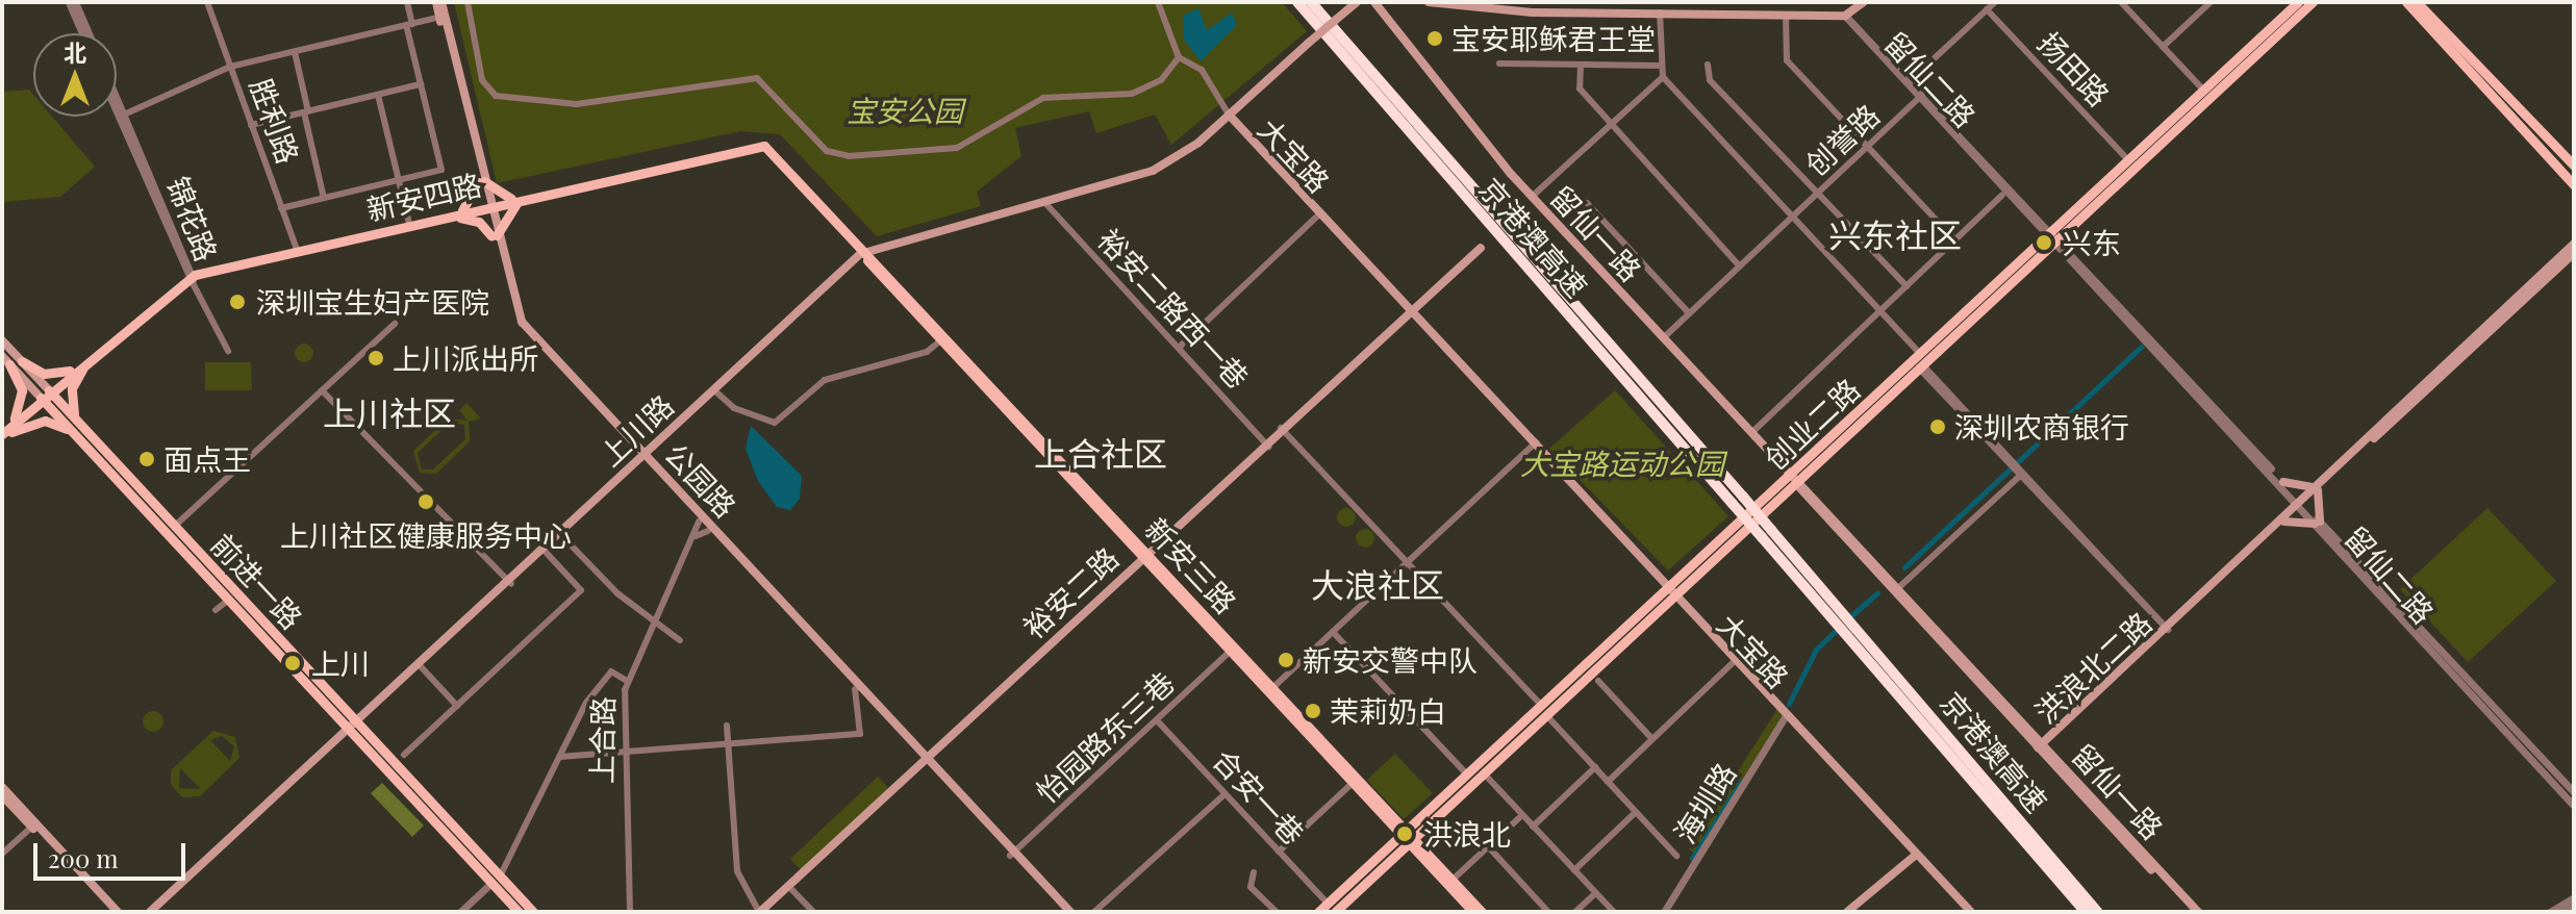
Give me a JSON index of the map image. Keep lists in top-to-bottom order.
{
  "streets": {
    "highway": ["京港澳高速"],
    "main road": [
      "大宝路",
      "新安四路",
      "留仙一路",
      "创业二路",
      "上川路",
      "公园路",
      "新安三路",
      "前进一路",
      "裕安二路",
      "洪浪北二路"
    ],
    "street": [
      "扬田路",
      "留仙二路",
      "胜利路",
      "创誉路",
      "锦花路",
      "裕安二路西一巷",
      "怡园路东三巷",
      "上合路",
      "合安一巷",
      "海圳路"
    ]
  },
  "crossings": [
    ["扬田路", "创业二路"],
    ["留仙二路", "创誉路"],
    ["留仙二路", "创业二路"],
    ["留仙二路", "洪浪北二路"],
    ["胜利路", "新安四路"],
    ["创誉路", "留仙一路"],
    ["大宝路", "创业二路"],
    ["大宝路", "上川路"],
    ["大宝路", "裕安二路"],
    ["大宝路", "海圳路"],
    ["新安四路", "锦花路"],
    ["新安四路", "上川路"],
    ["新安四路", "公园路"],
    ["新安四路", "新安三路"],
    ["新安四路", "前进一路"],
    ["留仙一路", "创业二路"],
    ["留仙一路", "洪浪北二路"],
    ["裕安二路西一巷", "上川路"],
    ["裕安二路西一巷", "裕安二路"],
    ["创业二路", "新安三路"],
    ["创业二路", "合安一巷"],
    ["上川路", "公园路"],
    ["上川路", "新安三路"],
    ["上川路", "前进一路"],
    ["公园路", "裕安二路"],
    ["公园路", "怡园路东三巷"],
    ["公园路", "上合路"],
    ["新安三路", "裕安二路"],
    ["新安三路", "怡园路东三巷"],
    ["怡园路东三巷", "合安一巷"]
  ],
  "districts": [
    "兴东社区",
    "上川社区",
    "上合社区",
    "大浪社区"
  ],
  "parks": ["宝安公园", "大宝路运动公园"],
  "places": [
    "宝安耶稣君王堂",
    "兴东",
    "深圳宝生妇产医院",
    "上川派出所",
    "深圳农商银行",
    "面点王",
    "上川社区健康服务中心",
    "新安交警中队",
    "上川",
    "茉莉奶白",
    "洪浪北"
  ],
  "scale_bar": "200 m",
  "north": "top"
}
